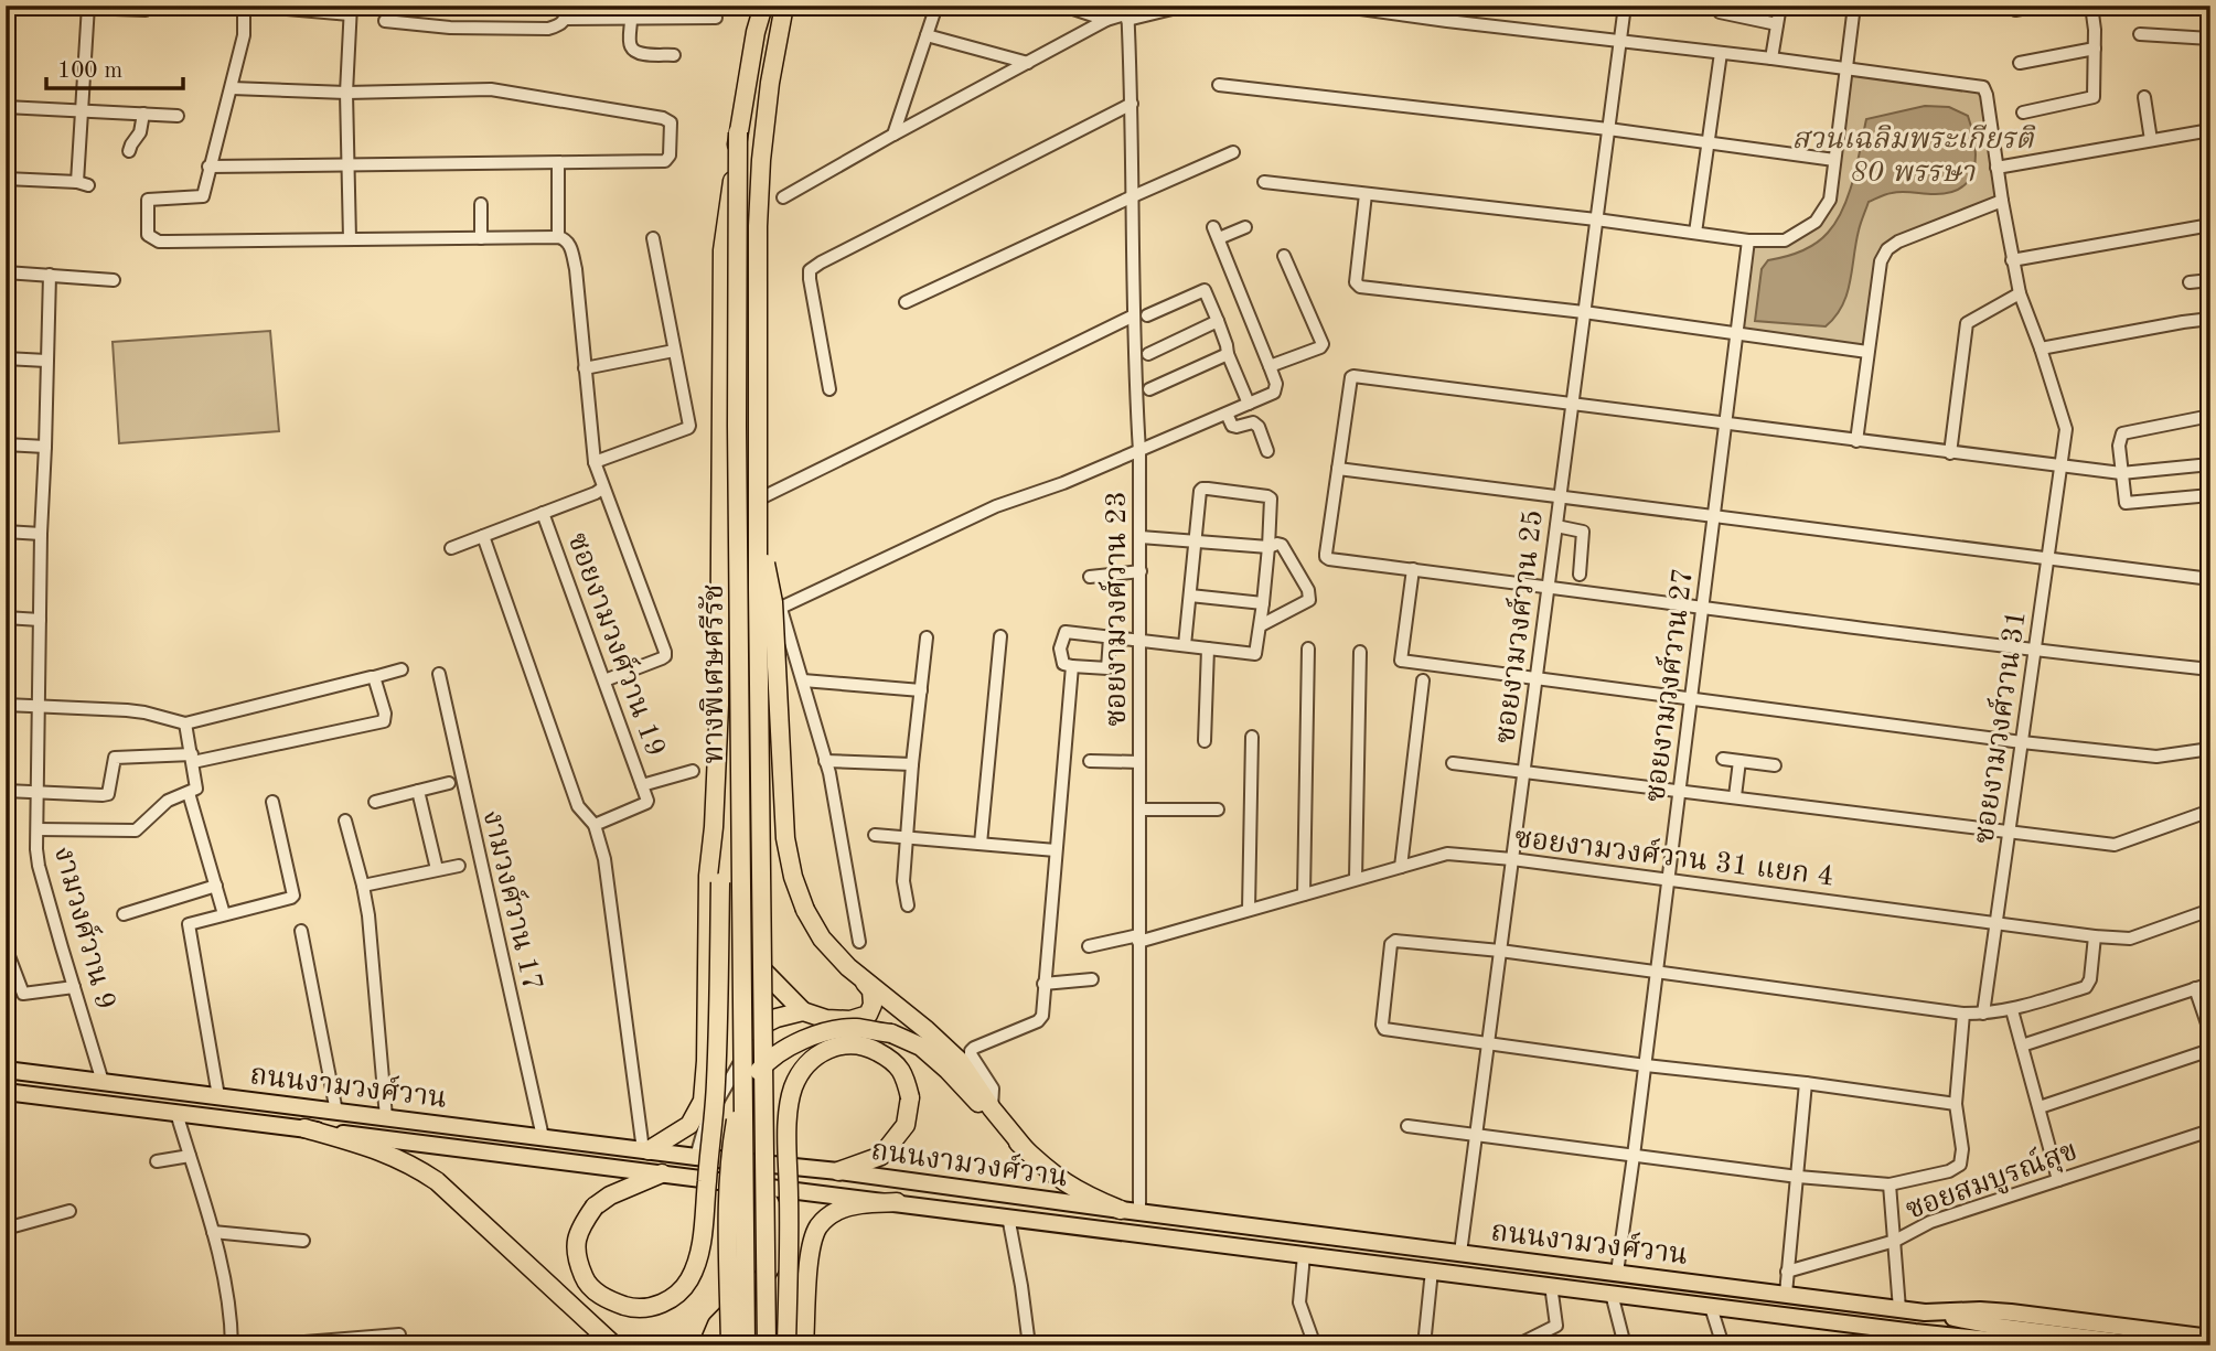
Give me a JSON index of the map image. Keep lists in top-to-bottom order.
{
  "streets": {
    "highway": ["ทางพิเศษศรีรัช"],
    "main road": ["ถนนงามวงศ์วาน"],
    "street": [
      "ซอยงามวงศ์วาน 23",
      "ซอยงามวงศ์วาน 25",
      "ซอยงามวงศ์วาน 19",
      "ซอยงามวงศ์วาน 27",
      "ซอยงามวงศ์วาน 31",
      "ซอยงามวงศ์วาน 31 แยก 4",
      "งามวงศ์วาน 17",
      "งามวงศ์วาน 9",
      "ซอยสมบูรณ์สุข"
    ]
  },
  "crossings": [
    ["ซอยงามวงศ์วาน 23", "ซอยงามวงศ์วาน 31 แยก 4"],
    ["ซอยงามวงศ์วาน 23", "ถนนงามวงศ์วาน"],
    ["ซอยงามวงศ์วาน 25", "ซอยงามวงศ์วาน 31 แยก 4"],
    ["ซอยงามวงศ์วาน 25", "ถนนงามวงศ์วาน"],
    ["ซอยงามวงศ์วาน 27", "ซอยงามวงศ์วาน 31 แยก 4"],
    ["ซอยงามวงศ์วาน 27", "ถนนงามวงศ์วาน"],
    ["ซอยงามวงศ์วาน 31", "ซอยงามวงศ์วาน 31 แยก 4"],
    ["งามวงศ์วาน 17", "ถนนงามวงศ์วาน"],
    ["งามวงศ์วาน 9", "ถนนงามวงศ์วาน"]
  ],
  "parks": ["สวนเฉลิมพระเกียรติ 80 พรรษา"],
  "scale_bar": "100 m"
}
